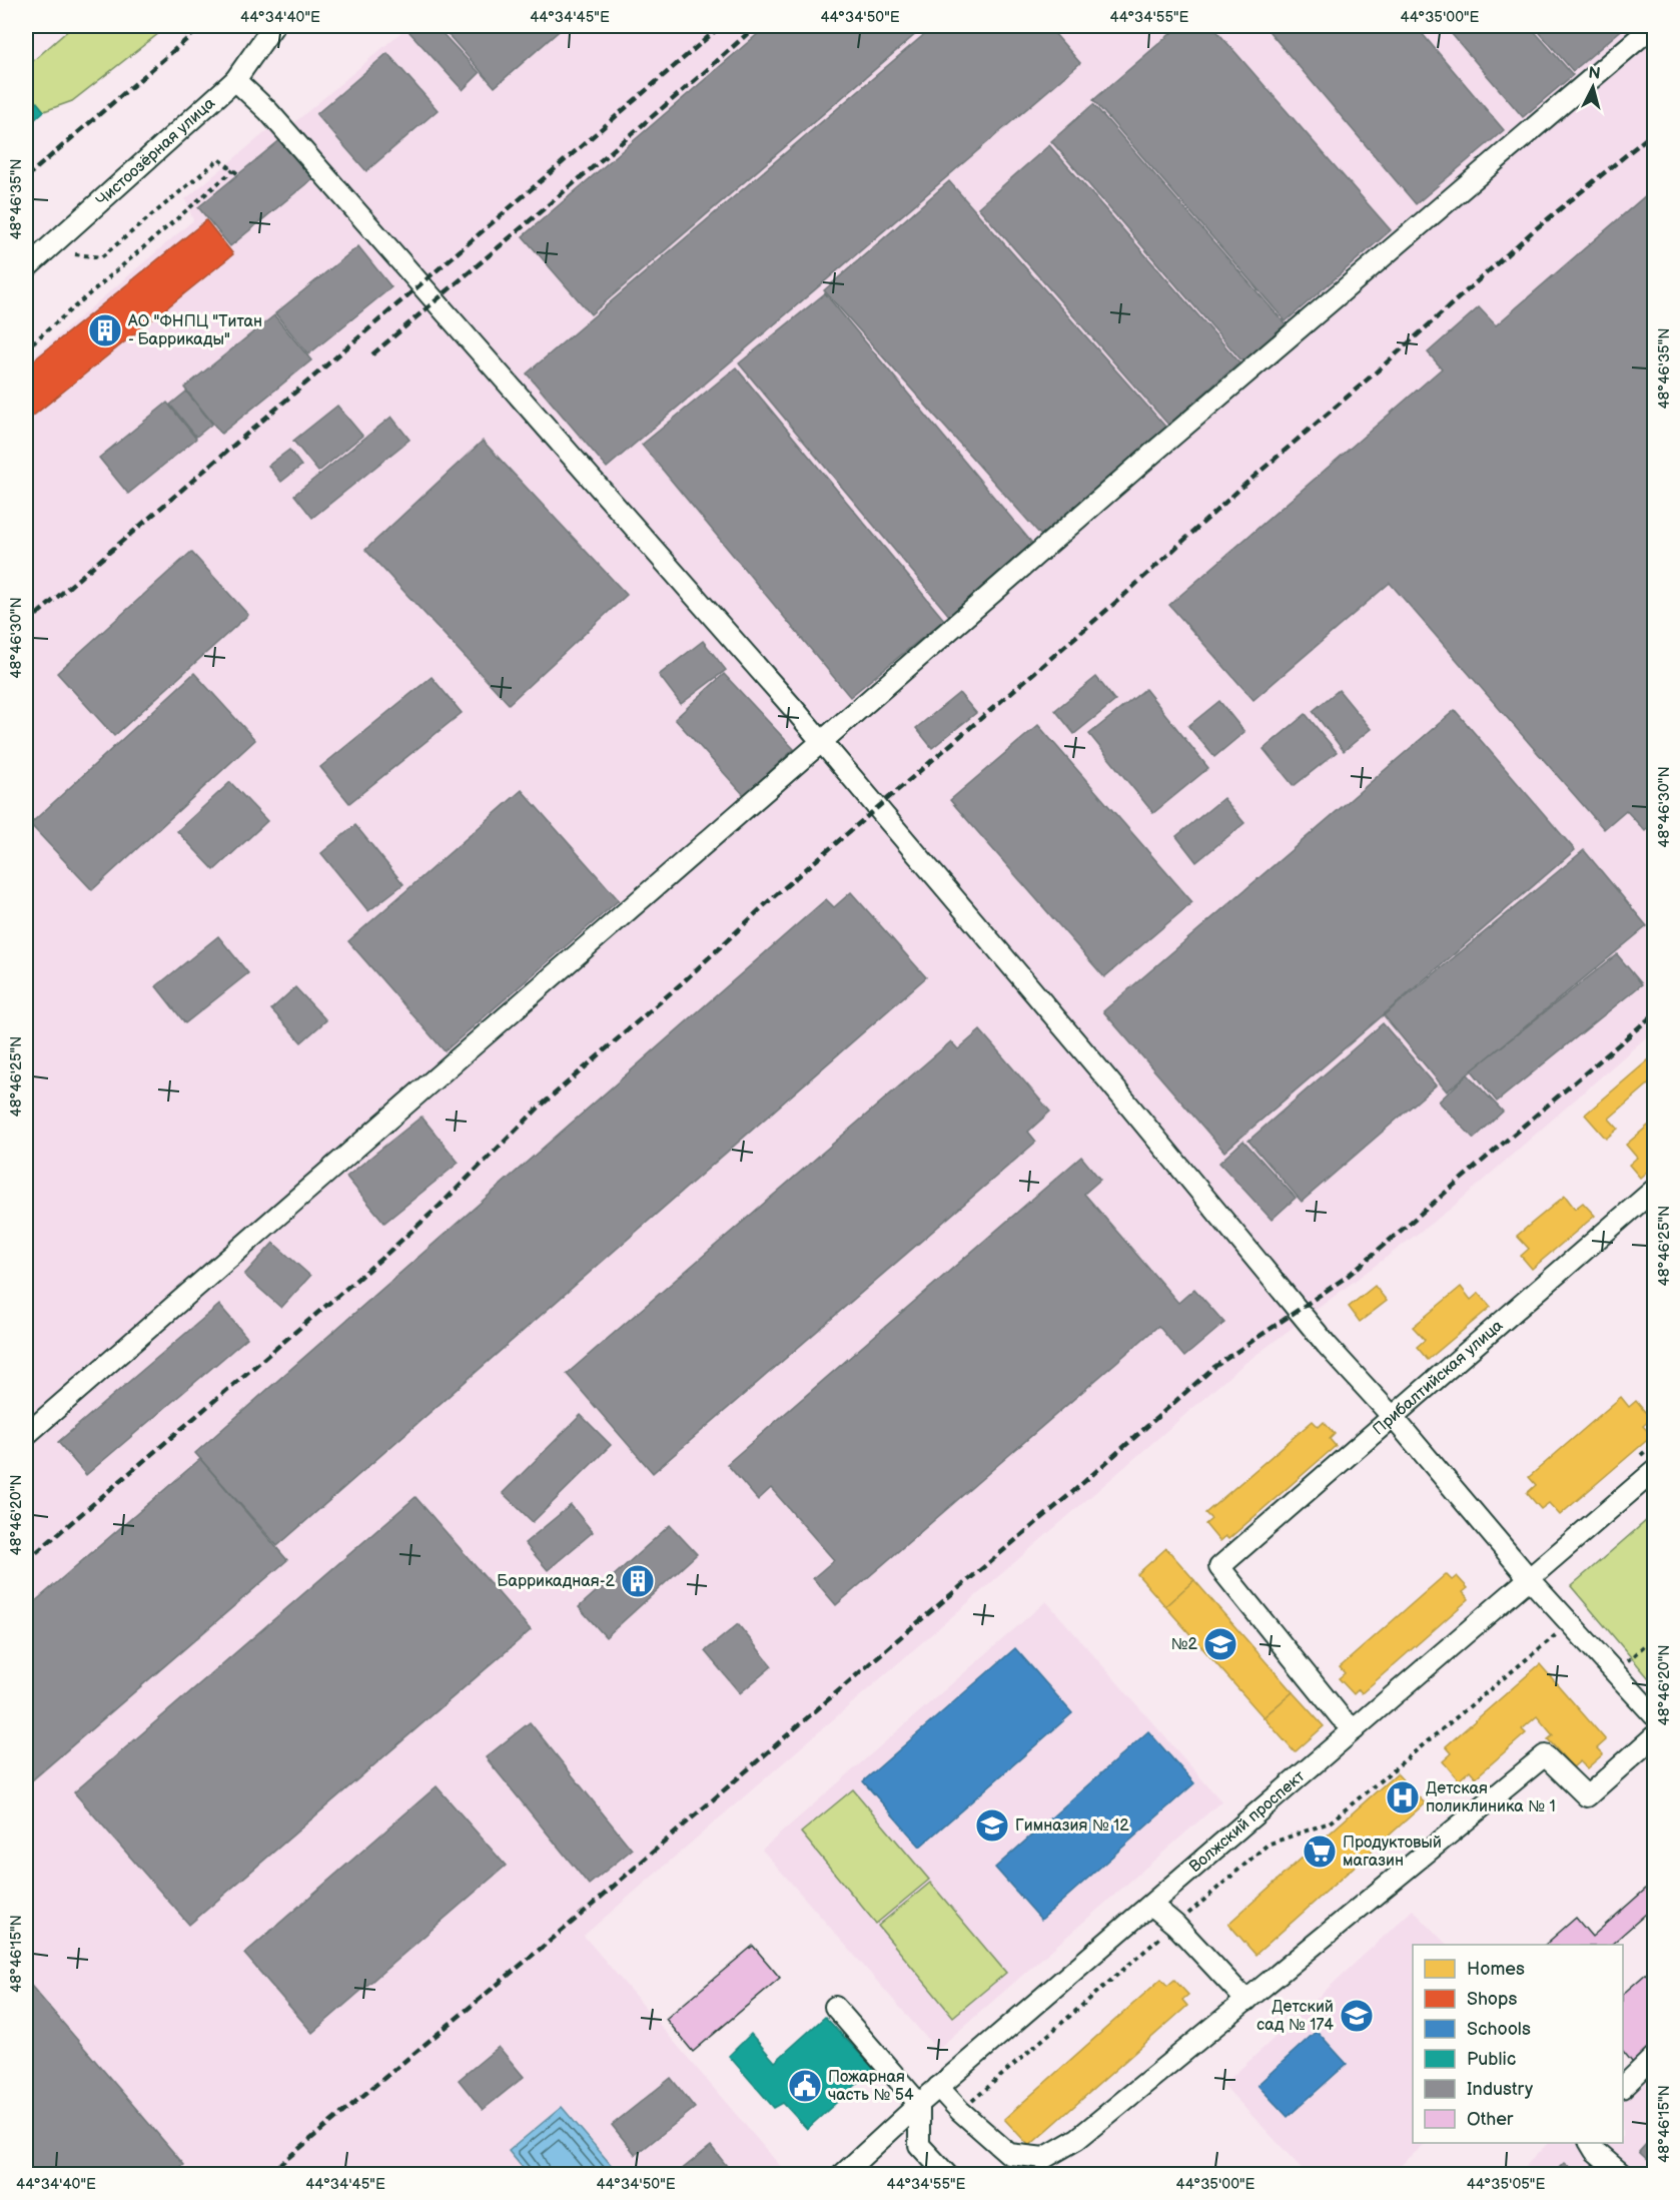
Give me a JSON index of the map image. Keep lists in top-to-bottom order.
{
  "streets": {
    "street": ["Чистоозёрная улица", "Прибалтийская улица", "Волжский проспект"]
  },
  "crossings": [
    ["Прибалтийская улица", "Волжский проспект"]
  ],
  "places": {
    "building": ["АО \"ФНПЦ \"Титан - Баррикады\"", "Баррикадная-2"],
    "school or university": ["№2", "Гимназия № 12", "Детский сад № 174"],
    "hospital": ["Детская поликлиника № 1"],
    "supermarket": ["Продуктовый магазин"],
    "public building": ["Пожарная часть № 54"]
  },
  "legend": [
    "Homes",
    "Shops",
    "Schools",
    "Public",
    "Industry",
    "Other"
  ],
  "north": "top",
  "coordinates": [
    "44°34'40\"E",
    "44°34'45\"E",
    "44°34'50\"E",
    "44°34'55\"E",
    "44°35'00\"E",
    "48°46'35\"N",
    "48°46'30\"N",
    "48°46'25\"N",
    "48°46'20\"N",
    "48°46'15\"N",
    "44°35'05\"E"
  ]
}
